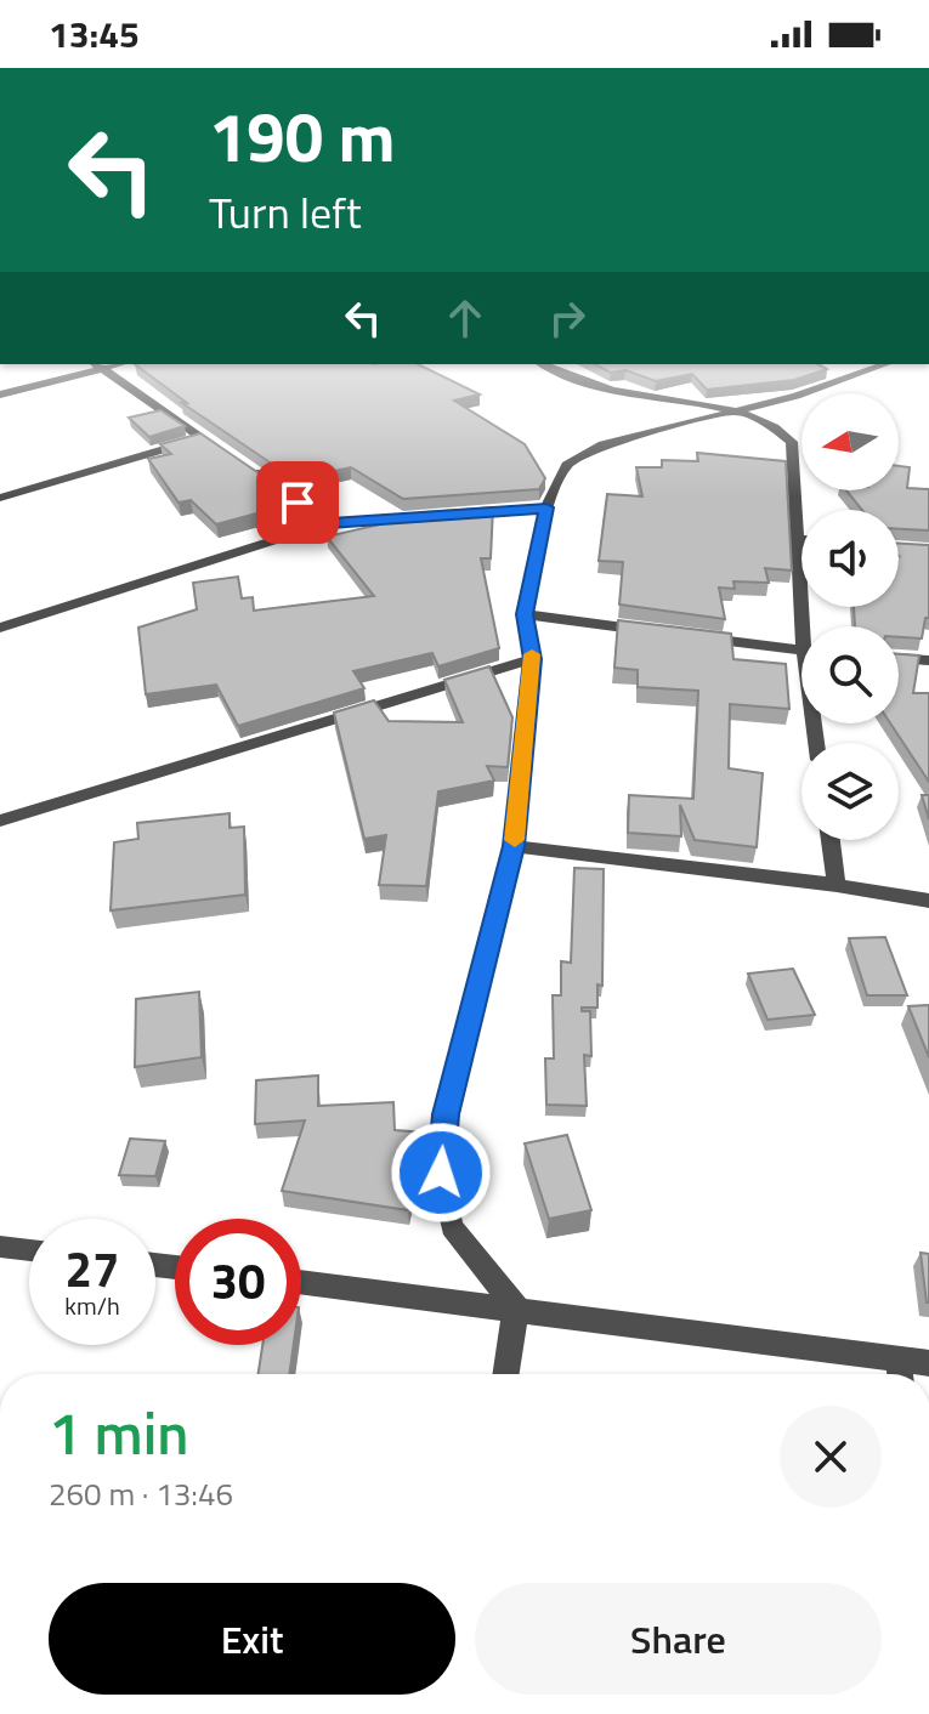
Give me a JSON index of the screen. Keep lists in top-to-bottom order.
{
  "north": "left",
  "page": {
    "status": "13:45",
    "turn": ["190 m", "Turn left"],
    "speed": "27 km/h",
    "limit": "30",
    "heading": ["1 min", "260 m · 13:46"],
    "buttons": ["Exit", "Share"]
  }
}
